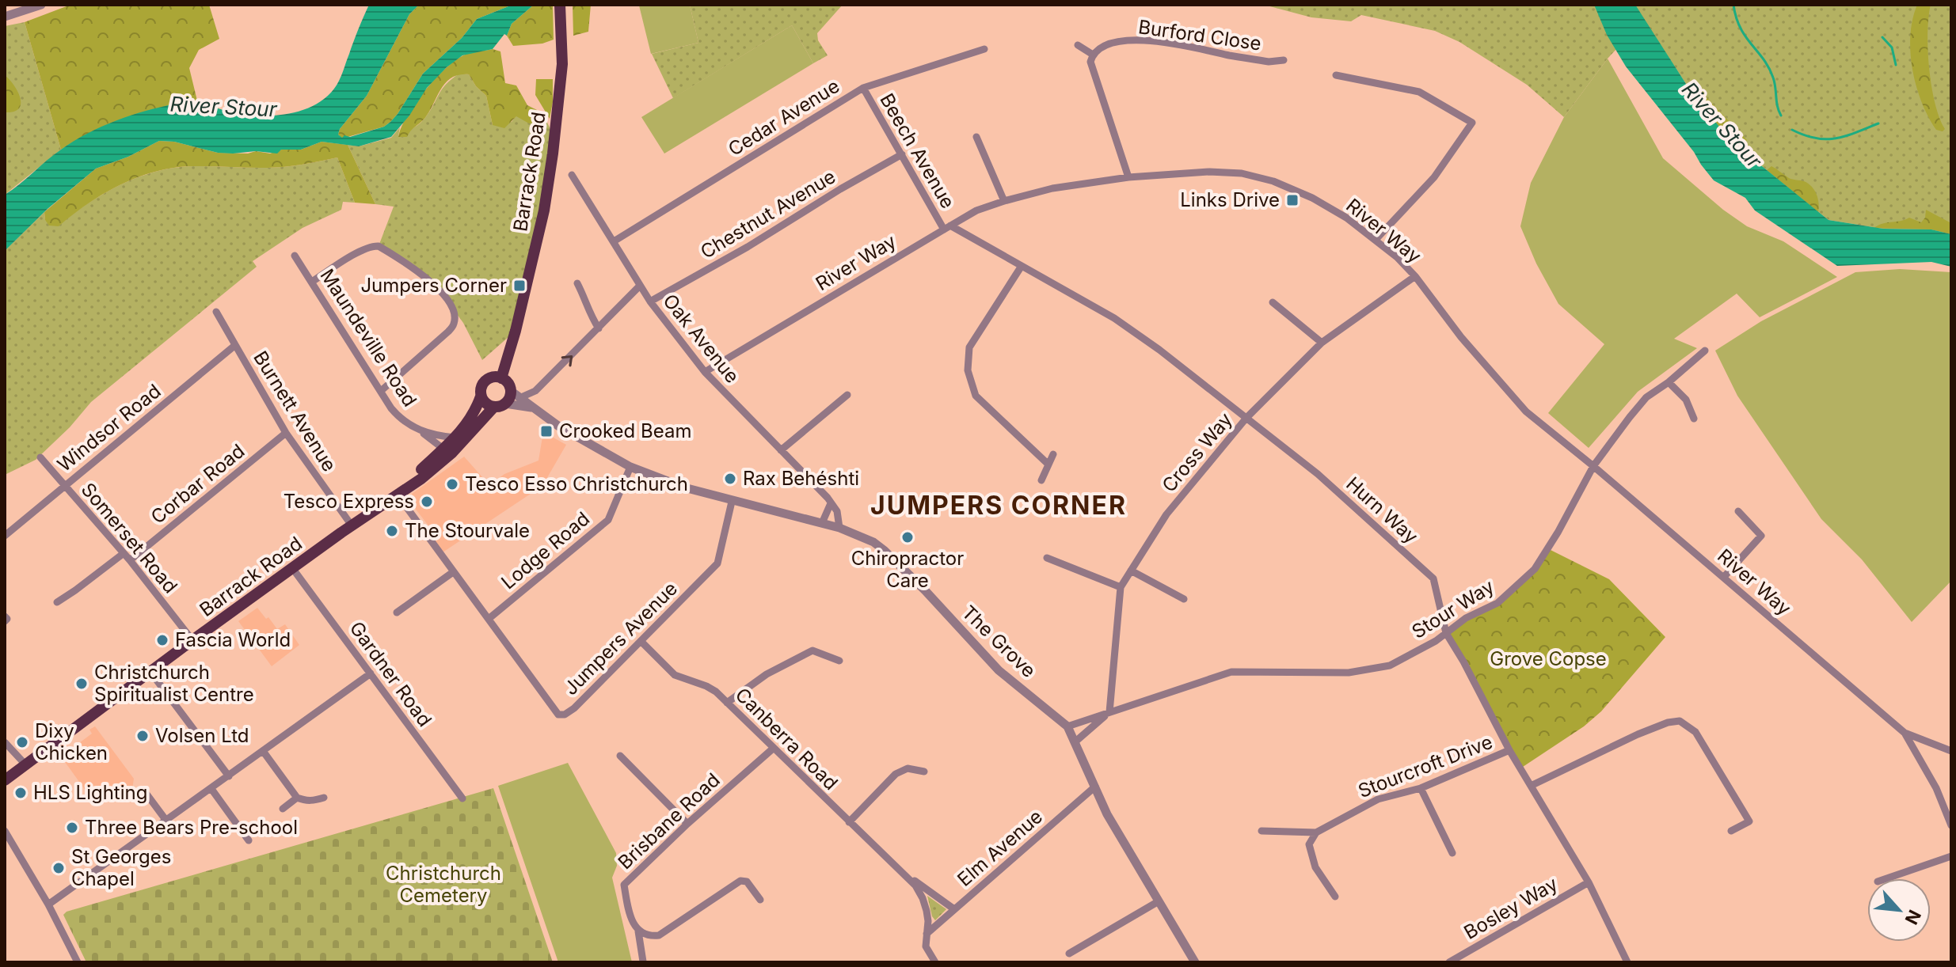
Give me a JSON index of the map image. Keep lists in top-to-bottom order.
{
  "streets": {
    "main road": ["Barrack Road"],
    "street": [
      "Burford Close",
      "Cedar Avenue",
      "Beech Avenue",
      "Chestnut Avenue",
      "River Way",
      "Maundeville Road",
      "Oak Avenue",
      "Burnett Avenue",
      "Windsor Road",
      "Cross Way",
      "Corbar Road",
      "Hurn Way",
      "Somerset Road",
      "Lodge Road",
      "Stour Way",
      "Jumpers Avenue",
      "The Grove",
      "Gardner Road",
      "Canberra Road",
      "Stourcroft Drive",
      "Brisbane Road",
      "Elm Avenue",
      "Bosley Way"
    ]
  },
  "crossings": [
    ["Cedar Avenue", "Beech Avenue"],
    ["Cedar Avenue", "Oak Avenue"],
    ["Beech Avenue", "Chestnut Avenue"],
    ["Beech Avenue", "River Way"],
    ["Beech Avenue", "Hurn Way"],
    ["Barrack Road", "Maundeville Road"],
    ["Barrack Road", "Burnett Avenue"],
    ["Barrack Road", "Somerset Road"],
    ["Barrack Road", "Jumpers Avenue"],
    ["Barrack Road", "The Grove"],
    ["Barrack Road", "Gardner Road"],
    ["Chestnut Avenue", "Oak Avenue"],
    ["River Way", "Oak Avenue"],
    ["River Way", "Cross Way"],
    ["River Way", "Hurn Way"],
    ["River Way", "Stour Way"],
    ["Oak Avenue", "The Grove"],
    ["Burnett Avenue", "Windsor Road"],
    ["Burnett Avenue", "Corbar Road"],
    ["Windsor Road", "Somerset Road"],
    ["Cross Way", "Hurn Way"],
    ["Cross Way", "Stour Way"],
    ["Corbar Road", "Somerset Road"],
    ["Hurn Way", "Stour Way"],
    ["Hurn Way", "Stourcroft Drive"],
    ["Hurn Way", "Bosley Way"],
    ["Lodge Road", "Jumpers Avenue"],
    ["Lodge Road", "The Grove"],
    ["Stour Way", "The Grove"],
    ["Jumpers Avenue", "The Grove"],
    ["Jumpers Avenue", "Canberra Road"],
    ["The Grove", "Elm Avenue"],
    ["Canberra Road", "Brisbane Road"],
    ["Canberra Road", "Elm Avenue"]
  ],
  "districts": ["JUMPERS CORNER"],
  "water": ["River Stour"],
  "parks": ["Grove Copse", "Christchurch Cemetery"],
  "places": {
    "transit": ["Links Drive", "Jumpers Corner", "Crooked Beam"],
    "other": [
      "Rax Behéshti",
      "Tesco Esso Christchurch",
      "Tesco Express",
      "The Stourvale",
      "Chiropractor Care",
      "Fascia World",
      "Christchurch Spiritualist Centre",
      "Volsen Ltd",
      "Dixy Chicken",
      "HLS Lighting",
      "Three Bears Pre-school",
      "St Georges Chapel"
    ]
  },
  "north": "bottom right"
}
